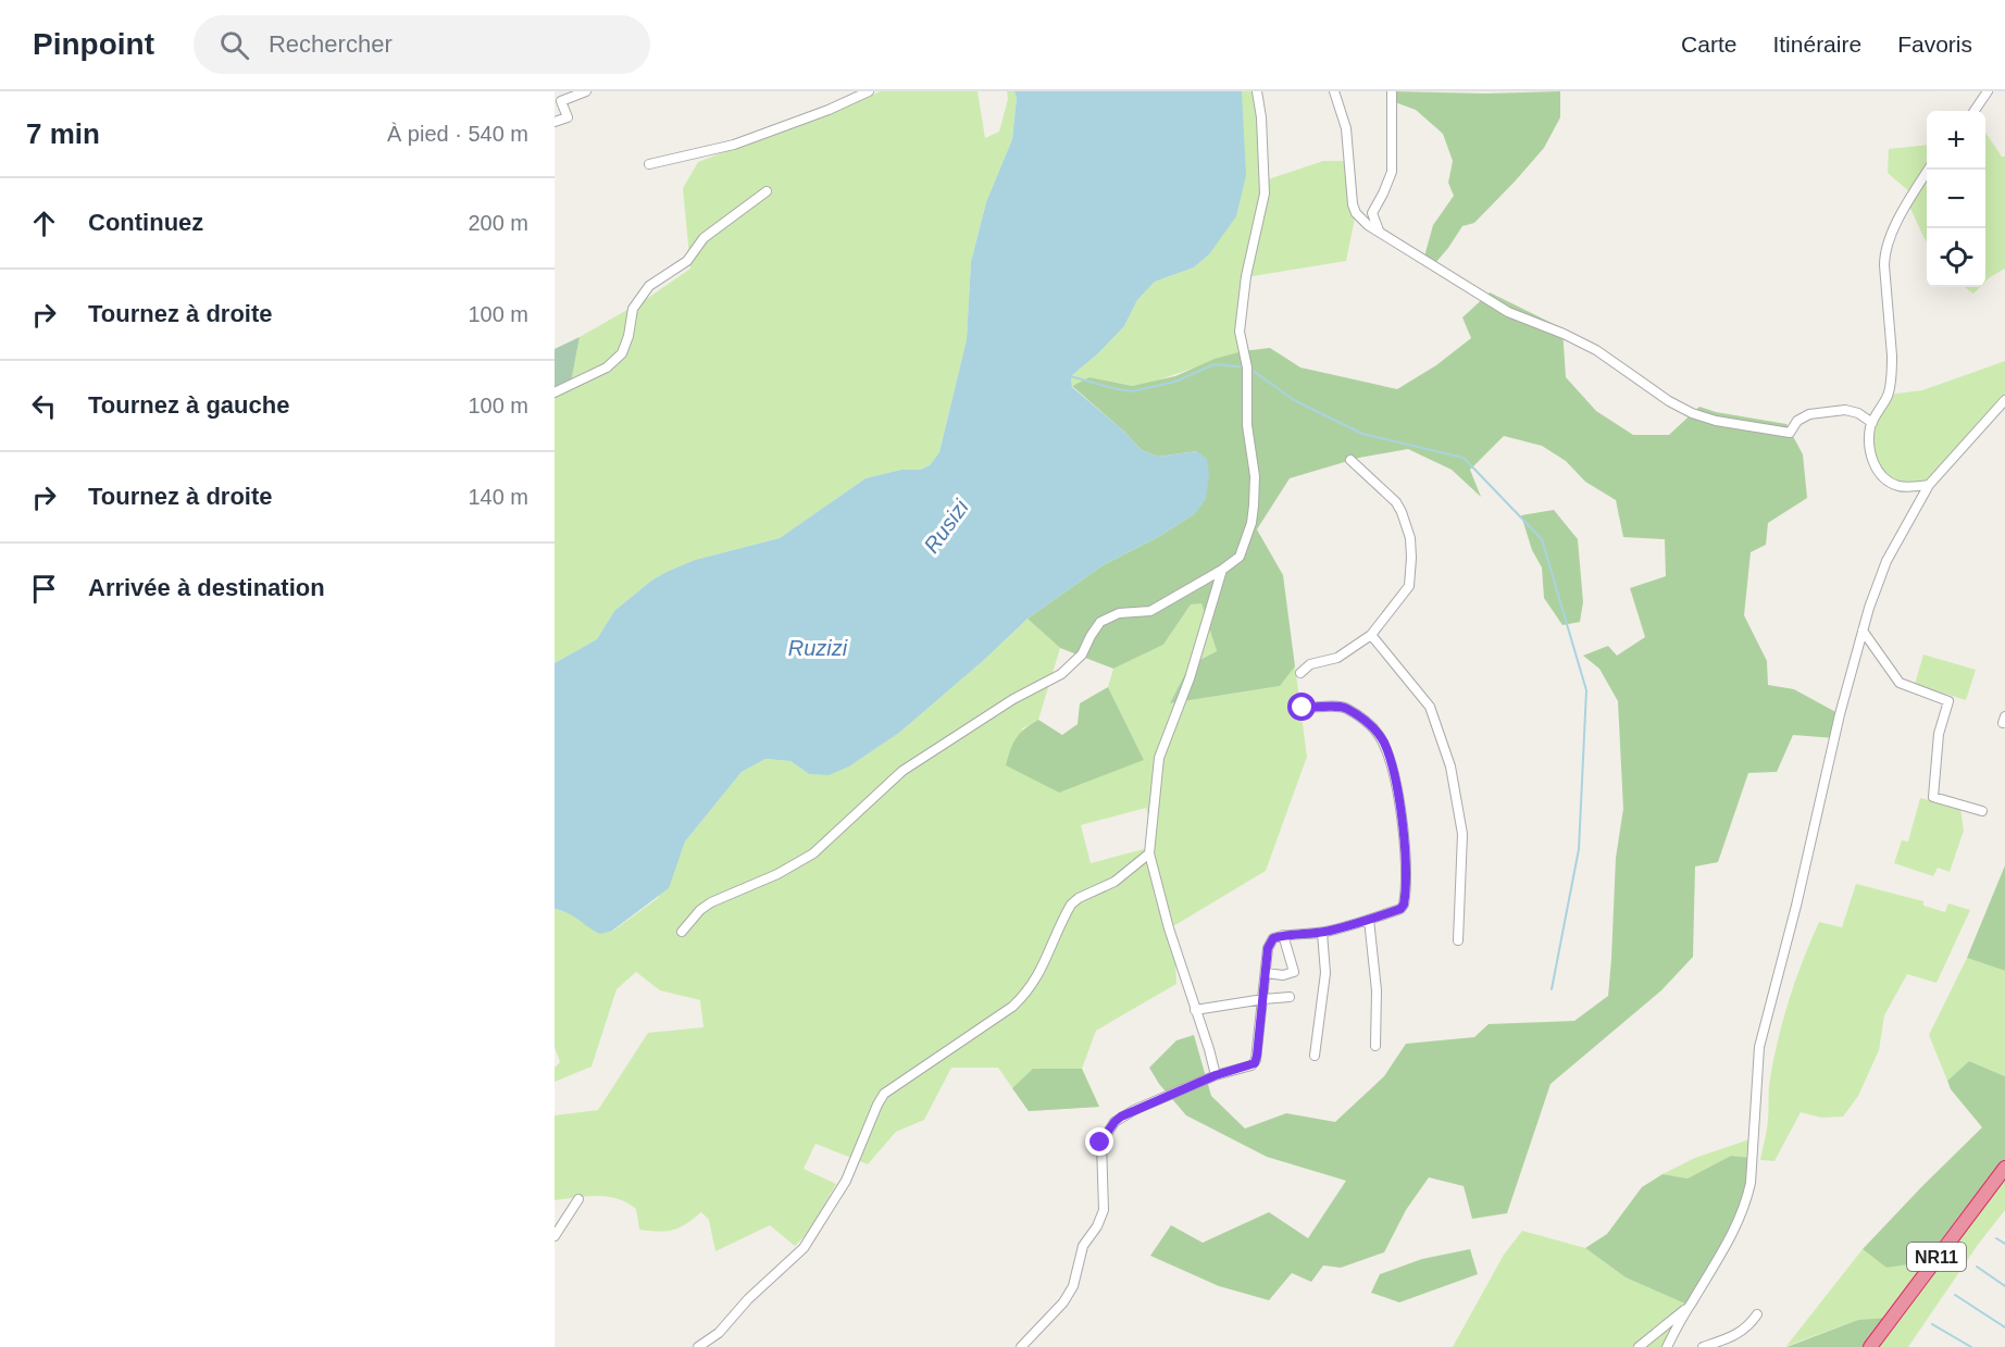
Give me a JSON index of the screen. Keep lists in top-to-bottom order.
{
  "streets": {
    "highway": ["NR11"]
  },
  "water": ["Rusizi", "Ruzizi"],
  "page": {
    "header": "Pinpoint",
    "search": "Rechercher",
    "nav": ["Carte", "Itinéraire", "Favoris"],
    "heading": ["7 min", "À pied · 540 m"],
    "map_buttons": ["+", "−"],
    "list": [
      ["Continuez", "200 m"],
      ["Tournez à droite", "100 m"],
      ["Tournez à gauche", "100 m"],
      ["Tournez à droite", "140 m"],
      "Arrivée à destination"
    ]
  }
}
